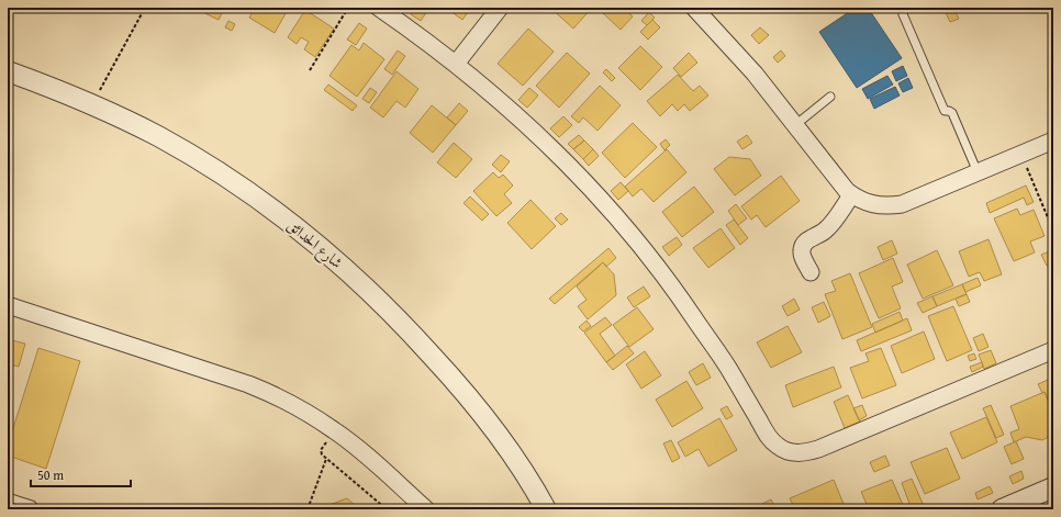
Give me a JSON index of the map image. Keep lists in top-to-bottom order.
{
  "streets": {
    "street": ["شارع الحدائق"]
  },
  "scale_bar": "50 m"
}
